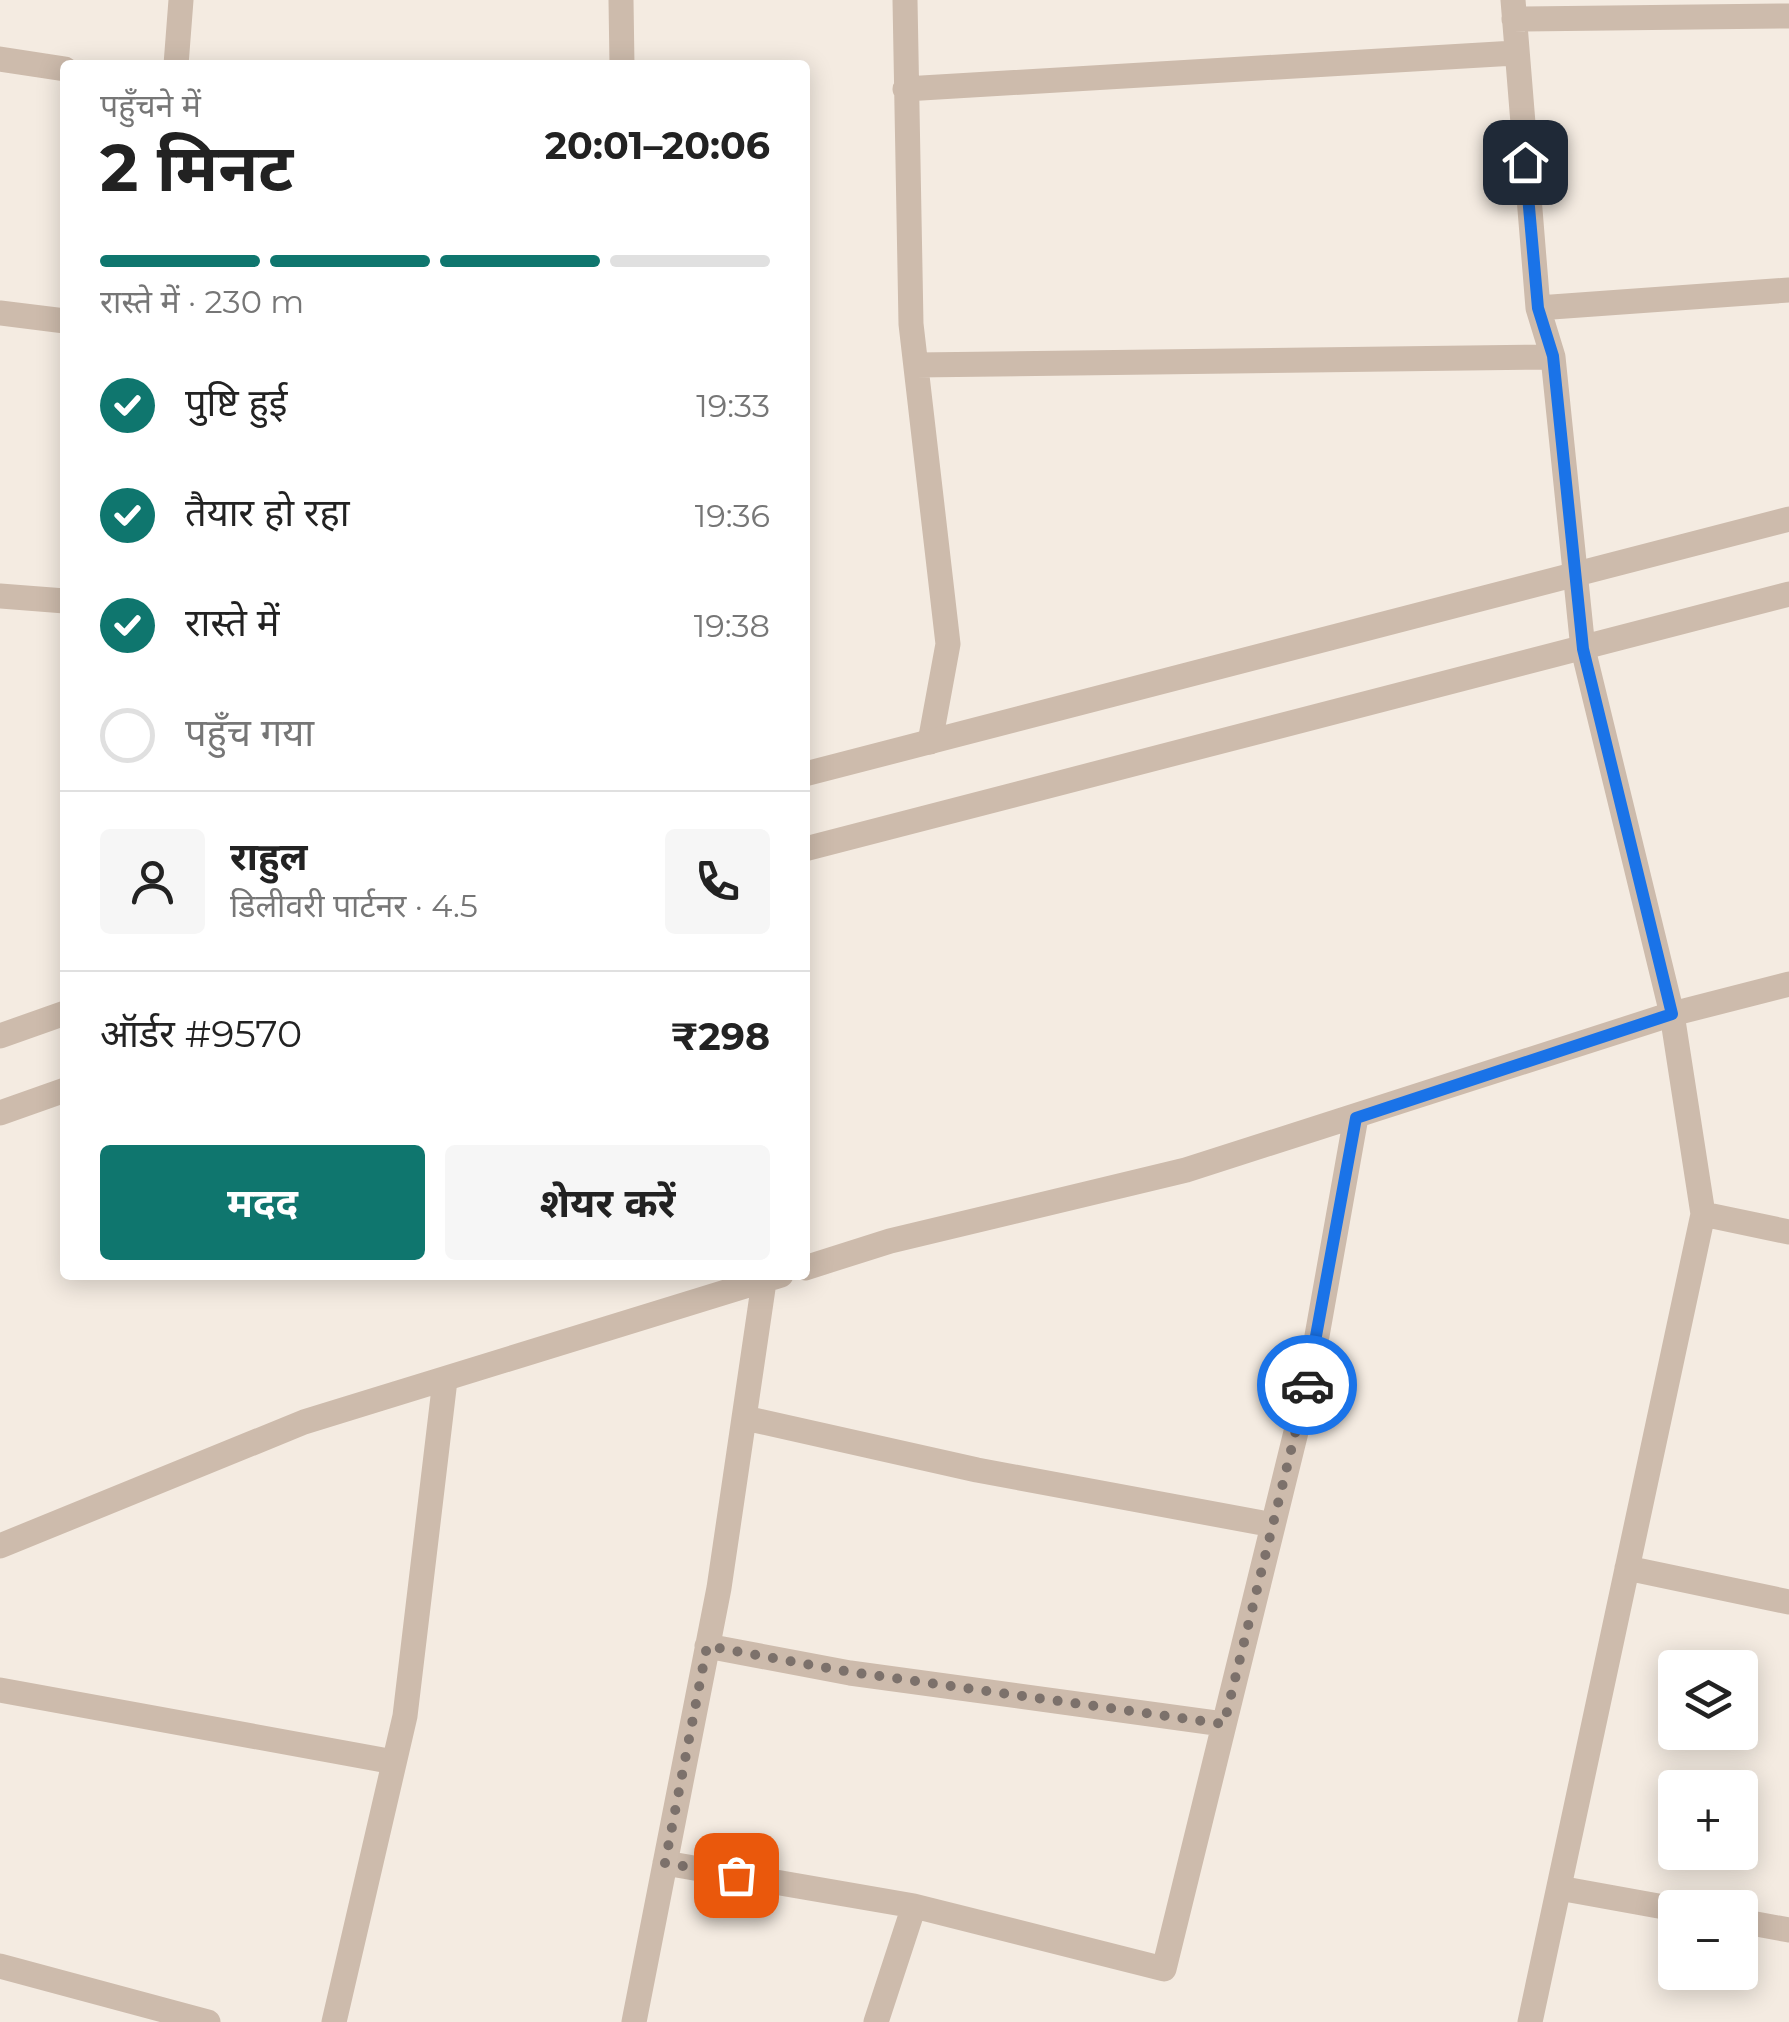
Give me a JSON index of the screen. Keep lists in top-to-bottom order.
{
  "page": {
    "heading": ["2 मिनट", "पहुँचने में", "20:01–20:06"],
    "panel": [
      "राहुल",
      "डिलीवरी पार्टनर · 4.5",
      "ऑर्डर #9570",
      "₹298"
    ],
    "bar": "रास्ते में · 230 m",
    "list": [
      ["पुष्टि हुई", "19:33"],
      ["तैयार हो रहा", "19:36"],
      ["रास्ते में", "19:38"],
      "पहुँच गया"
    ],
    "buttons": ["मदद", "शेयर करें"],
    "map_buttons": ["+", "−"]
  }
}
